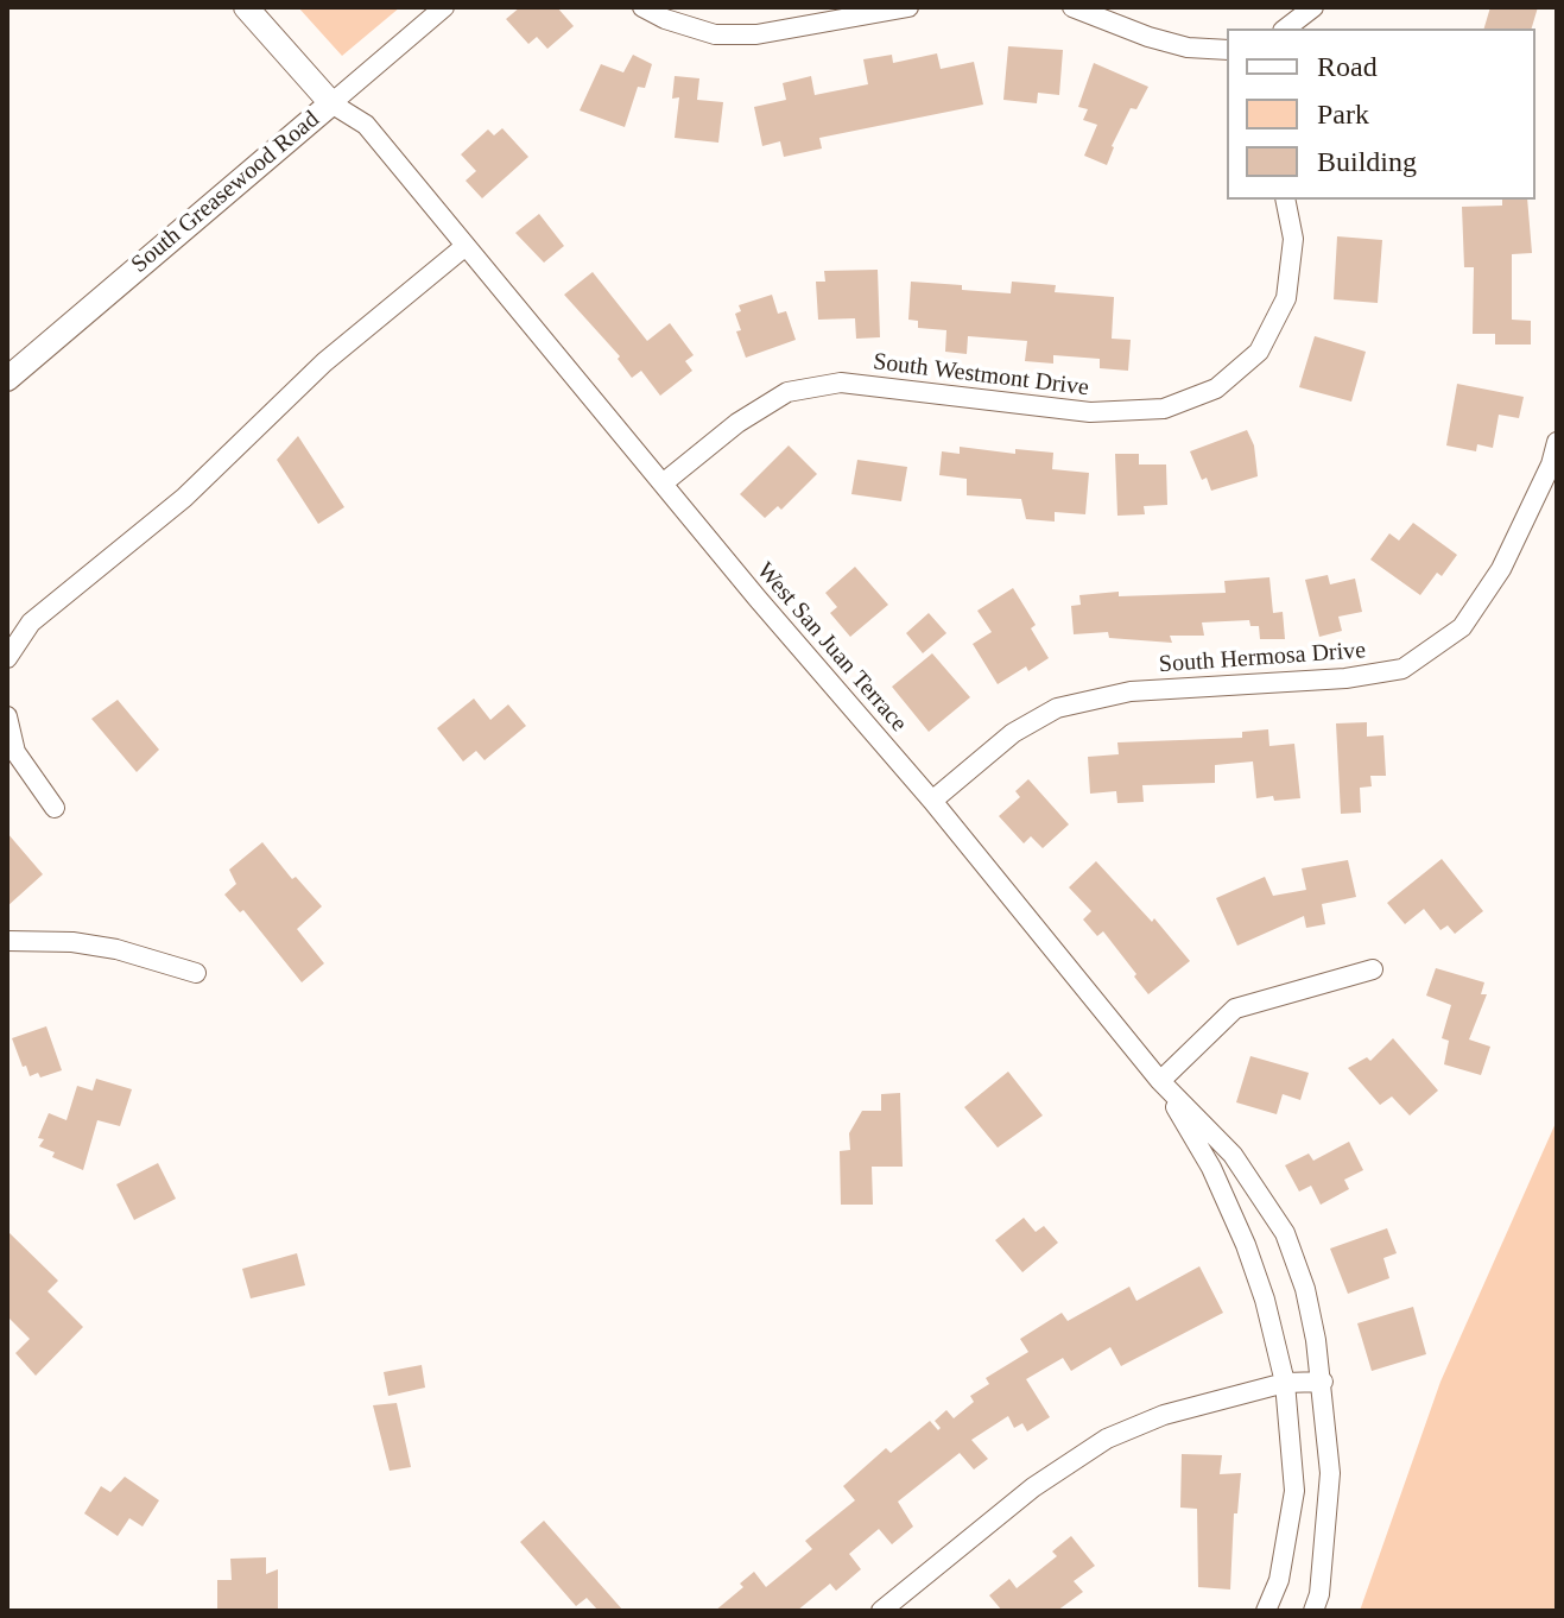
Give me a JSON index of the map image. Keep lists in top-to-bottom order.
{
  "streets": {
    "street": [
      "South Greasewood Road",
      "South Westmont Drive",
      "West San Juan Terrace",
      "South Hermosa Drive"
    ]
  },
  "crossings": [
    ["South Greasewood Road", "West San Juan Terrace"],
    ["South Westmont Drive", "West San Juan Terrace"],
    ["West San Juan Terrace", "South Hermosa Drive"]
  ],
  "legend": ["Road", "Park", "Building"]
}
